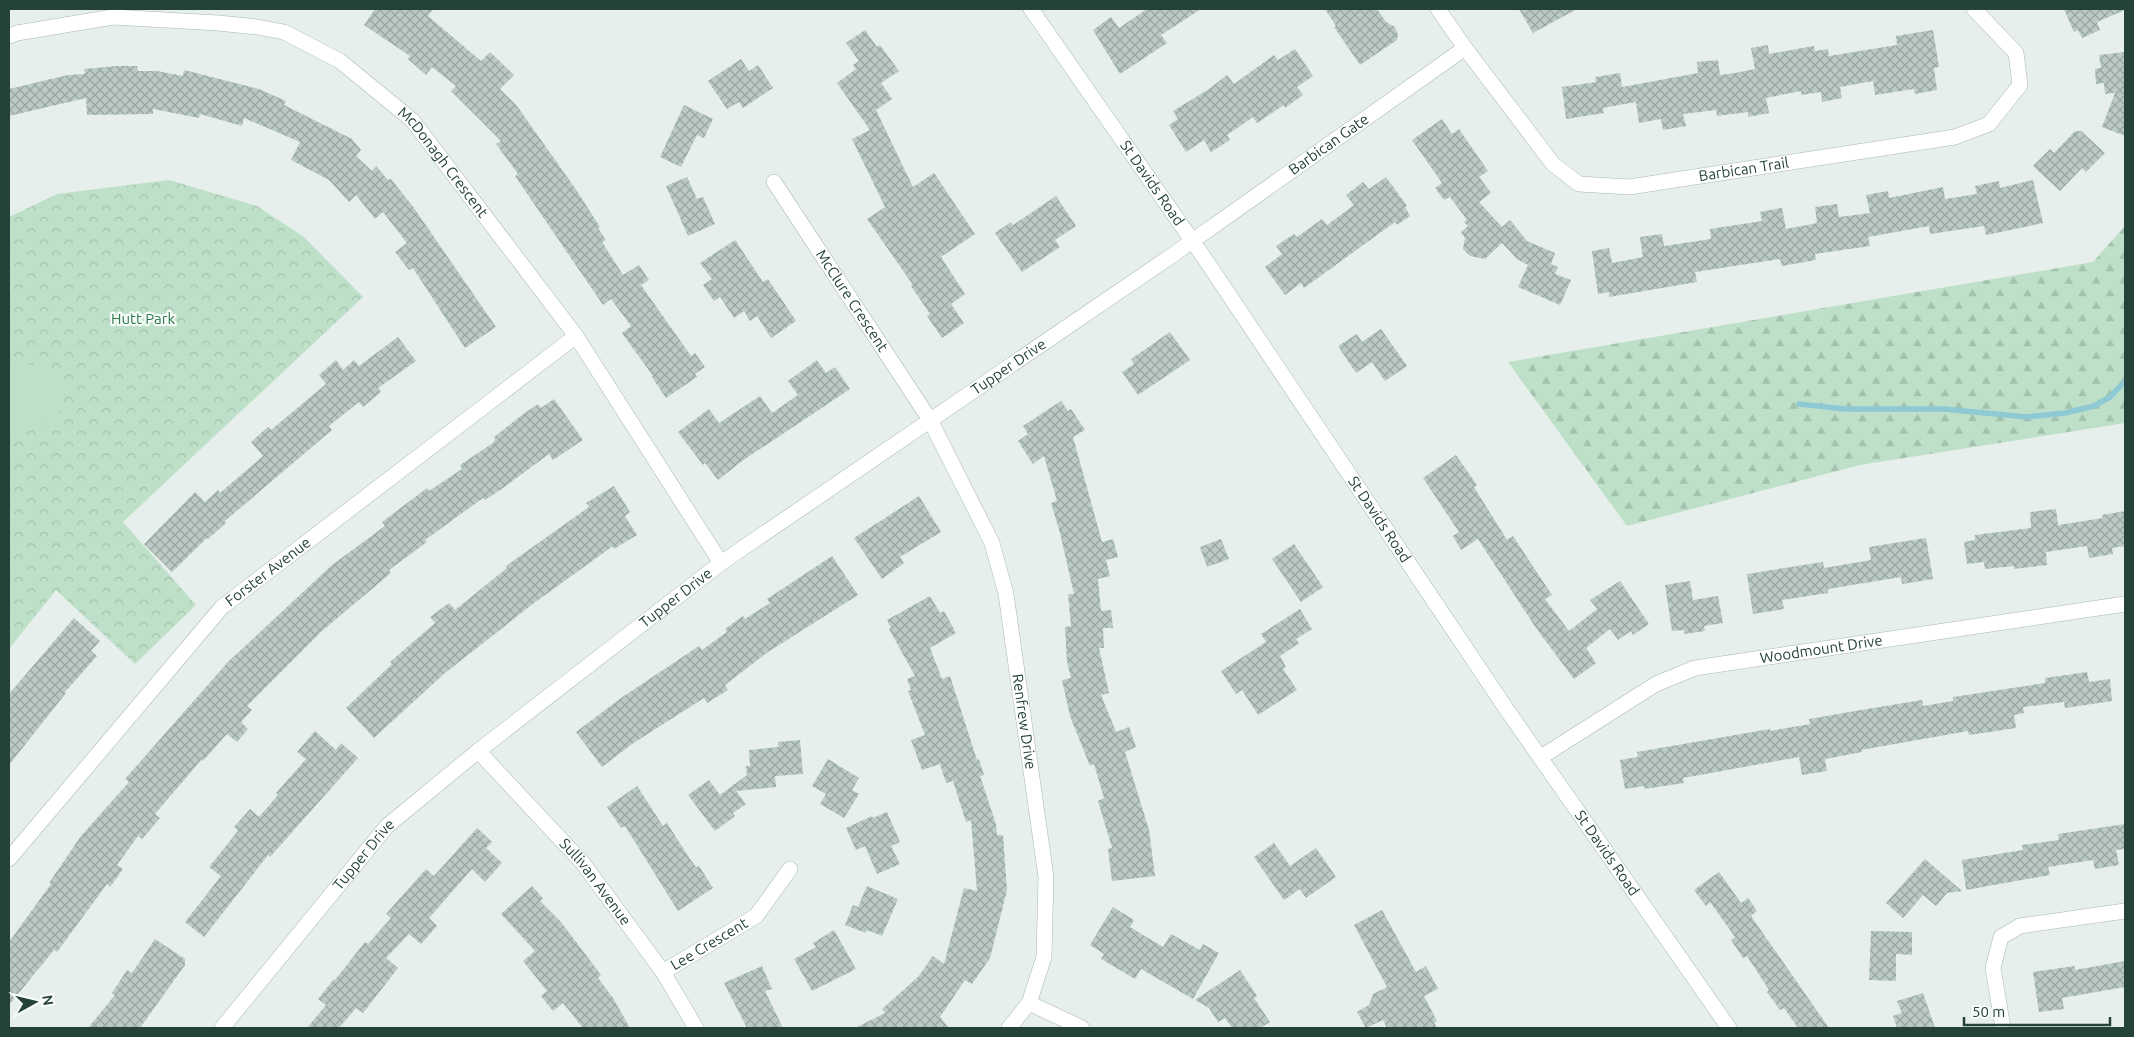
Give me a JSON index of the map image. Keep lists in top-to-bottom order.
{
  "streets": {
    "street": [
      "Barbican Gate",
      "McDonagh Crescent",
      "Barbican Trail",
      "St Davids Road",
      "McClure Crescent",
      "Tupper Drive",
      "Forster Avenue",
      "Woodmount Drive",
      "Renfrew Drive",
      "Sullivan Avenue",
      "Lee Crescent"
    ]
  },
  "crossings": [
    ["Barbican Gate", "Barbican Trail"],
    ["Barbican Gate", "St Davids Road"],
    ["Barbican Gate", "Tupper Drive"],
    ["McDonagh Crescent", "Tupper Drive"],
    ["McDonagh Crescent", "Forster Avenue"],
    ["St Davids Road", "Tupper Drive"],
    ["St Davids Road", "Woodmount Drive"],
    ["McClure Crescent", "Tupper Drive"],
    ["McClure Crescent", "Renfrew Drive"],
    ["Tupper Drive", "Renfrew Drive"],
    ["Tupper Drive", "Sullivan Avenue"],
    ["Sullivan Avenue", "Lee Crescent"]
  ],
  "parks": ["Hutt Park"],
  "scale_bar": "50 m",
  "north": "right"
}
